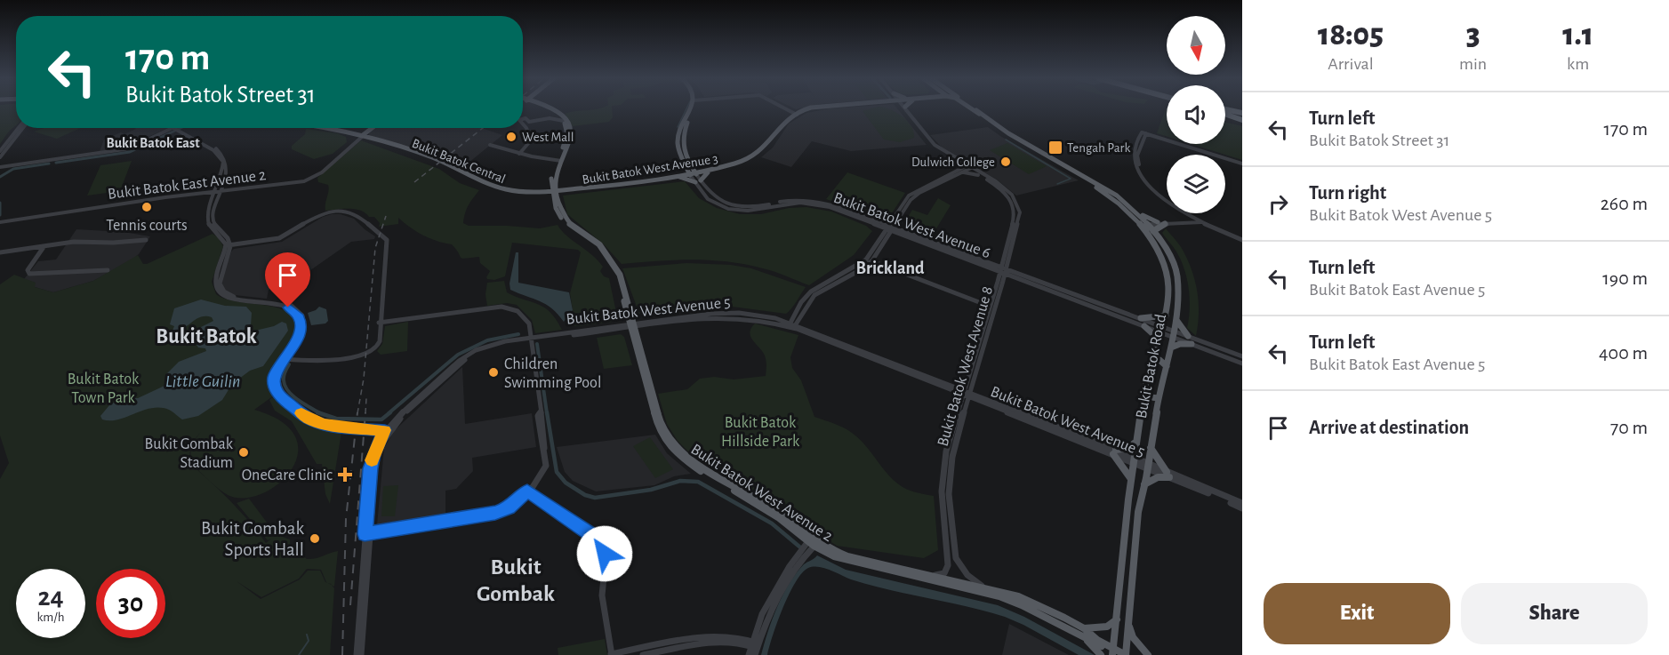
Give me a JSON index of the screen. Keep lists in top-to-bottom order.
{
  "streets": {
    "main road": [
      "Bukit Batok Central",
      "Bukit Batok West Avenue 3",
      "Bukit Batok West Avenue 6",
      "Bukit Batok Road",
      "Bukit Batok West Avenue 2"
    ],
    "street": ["Bukit Batok East Avenue 2", "Bukit Batok West Avenue 5", "Bukit Batok West Avenue 8"]
  },
  "crossings": [
    ["Bukit Batok Central", "Bukit Batok West Avenue 3"],
    ["Bukit Batok Central", "Bukit Batok East Avenue 2"],
    ["Bukit Batok Central", "Bukit Batok West Avenue 2"],
    ["Bukit Batok West Avenue 3", "Bukit Batok West Avenue 6"],
    ["Bukit Batok West Avenue 3", "Bukit Batok West Avenue 2"],
    ["Bukit Batok West Avenue 6", "Bukit Batok West Avenue 8"],
    ["Bukit Batok West Avenue 6", "Bukit Batok Road"],
    ["Bukit Batok West Avenue 5", "Bukit Batok West Avenue 8"],
    ["Bukit Batok West Avenue 5", "Bukit Batok Road"],
    ["Bukit Batok West Avenue 5", "Bukit Batok West Avenue 2"],
    ["Bukit Batok West Avenue 8", "Bukit Batok West Avenue 2"],
    ["Bukit Batok Road", "Bukit Batok West Avenue 2"]
  ],
  "districts": [
    "Bukit Batok East",
    "Brickland",
    "Bukit Batok",
    "Bukit Gombak"
  ],
  "water": ["Little Guilin"],
  "parks": ["Bukit Batok Town Park", "Bukit Batok Hillside Park"],
  "places": {
    "other": [
      "West Mall",
      "Dulwich College",
      "Tennis courts",
      "Children Swimming Pool",
      "Bukit Gombak Stadium",
      "Bukit Gombak Sports Hall"
    ],
    "transit": ["Tengah Park"],
    "health": ["OneCare Clinic"]
  },
  "north": "bottom",
  "page": {
    "eta": [
      "18:05",
      "Arrival",
      "3",
      "min",
      "1.1",
      "km"
    ],
    "turn": ["170 m", "Bukit Batok Street 31"],
    "list": [
      {
        "name": "Turn left",
        "note": "Bukit Batok Street 31",
        "value": "170 m"
      },
      {
        "name": "Turn right",
        "note": "Bukit Batok West Avenue 5",
        "value": "260 m"
      },
      {
        "name": "Turn left",
        "note": "Bukit Batok East Avenue 5",
        "value": "190 m"
      },
      {
        "name": "Turn left",
        "note": "Bukit Batok East Avenue 5",
        "value": "400 m"
      },
      {
        "name": "Arrive at destination",
        "value": "70 m"
      }
    ],
    "speed": "24 km/h",
    "limit": "30",
    "buttons": ["Exit", "Share"]
  }
}
